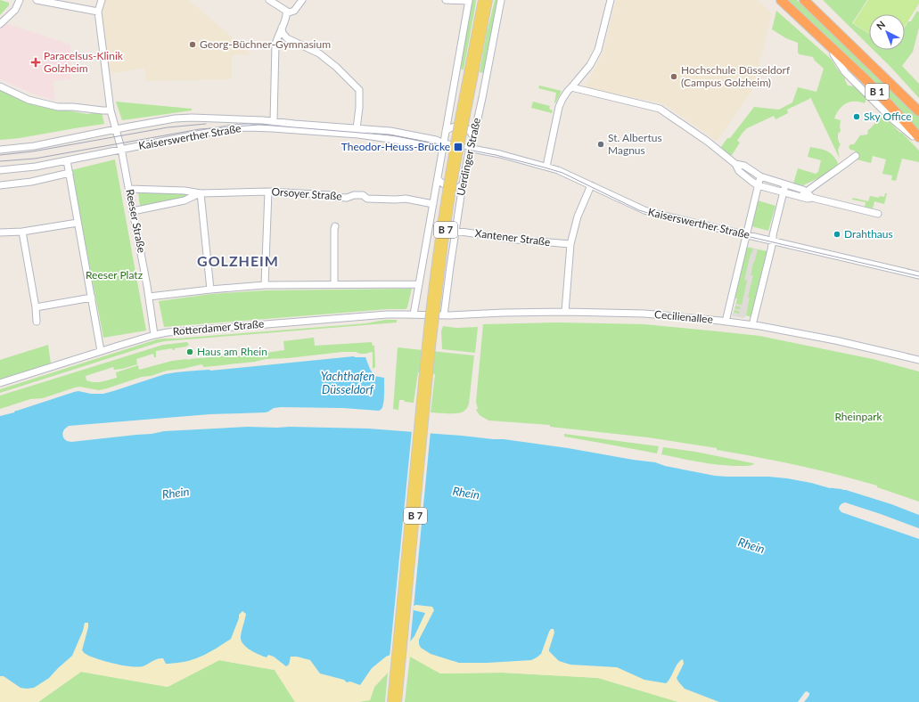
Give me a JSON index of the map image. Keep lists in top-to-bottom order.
{
  "streets": {
    "highway": ["B 1"],
    "main road": ["B 7"],
    "street": [
      "Kaiserswerther Straße",
      "Uerdinger Straße",
      "Orsoyer Straße",
      "Reeser Straße",
      "Xantener Straße",
      "Cecilienallee",
      "Rotterdamer Straße"
    ]
  },
  "crossings": [
    ["Kaiserswerther Straße", "Uerdinger Straße"],
    ["Kaiserswerther Straße", "Reeser Straße"],
    ["Uerdinger Straße", "Xantener Straße"],
    ["Uerdinger Straße", "Cecilienallee"],
    ["Uerdinger Straße", "Rotterdamer Straße"],
    ["Orsoyer Straße", "Reeser Straße"],
    ["Reeser Straße", "Rotterdamer Straße"],
    ["Cecilienallee", "Rotterdamer Straße"]
  ],
  "districts": ["GOLZHEIM"],
  "water": ["Yachthafen Düsseldorf", "Rhein"],
  "parks": ["Reeser Platz", "Rheinpark"],
  "places": {
    "other": [
      "Georg-Büchner-Gymnasium",
      "Hochschule Düsseldorf (Campus Golzheim)",
      "Sky Office",
      "St. Albertus Magnus",
      "Drahthaus",
      "Haus am Rhein"
    ],
    "health": ["Paracelsus-Klinik Golzheim"],
    "transit": ["Theodor-Heuss-Brücke"]
  },
  "north": "top left"
}
